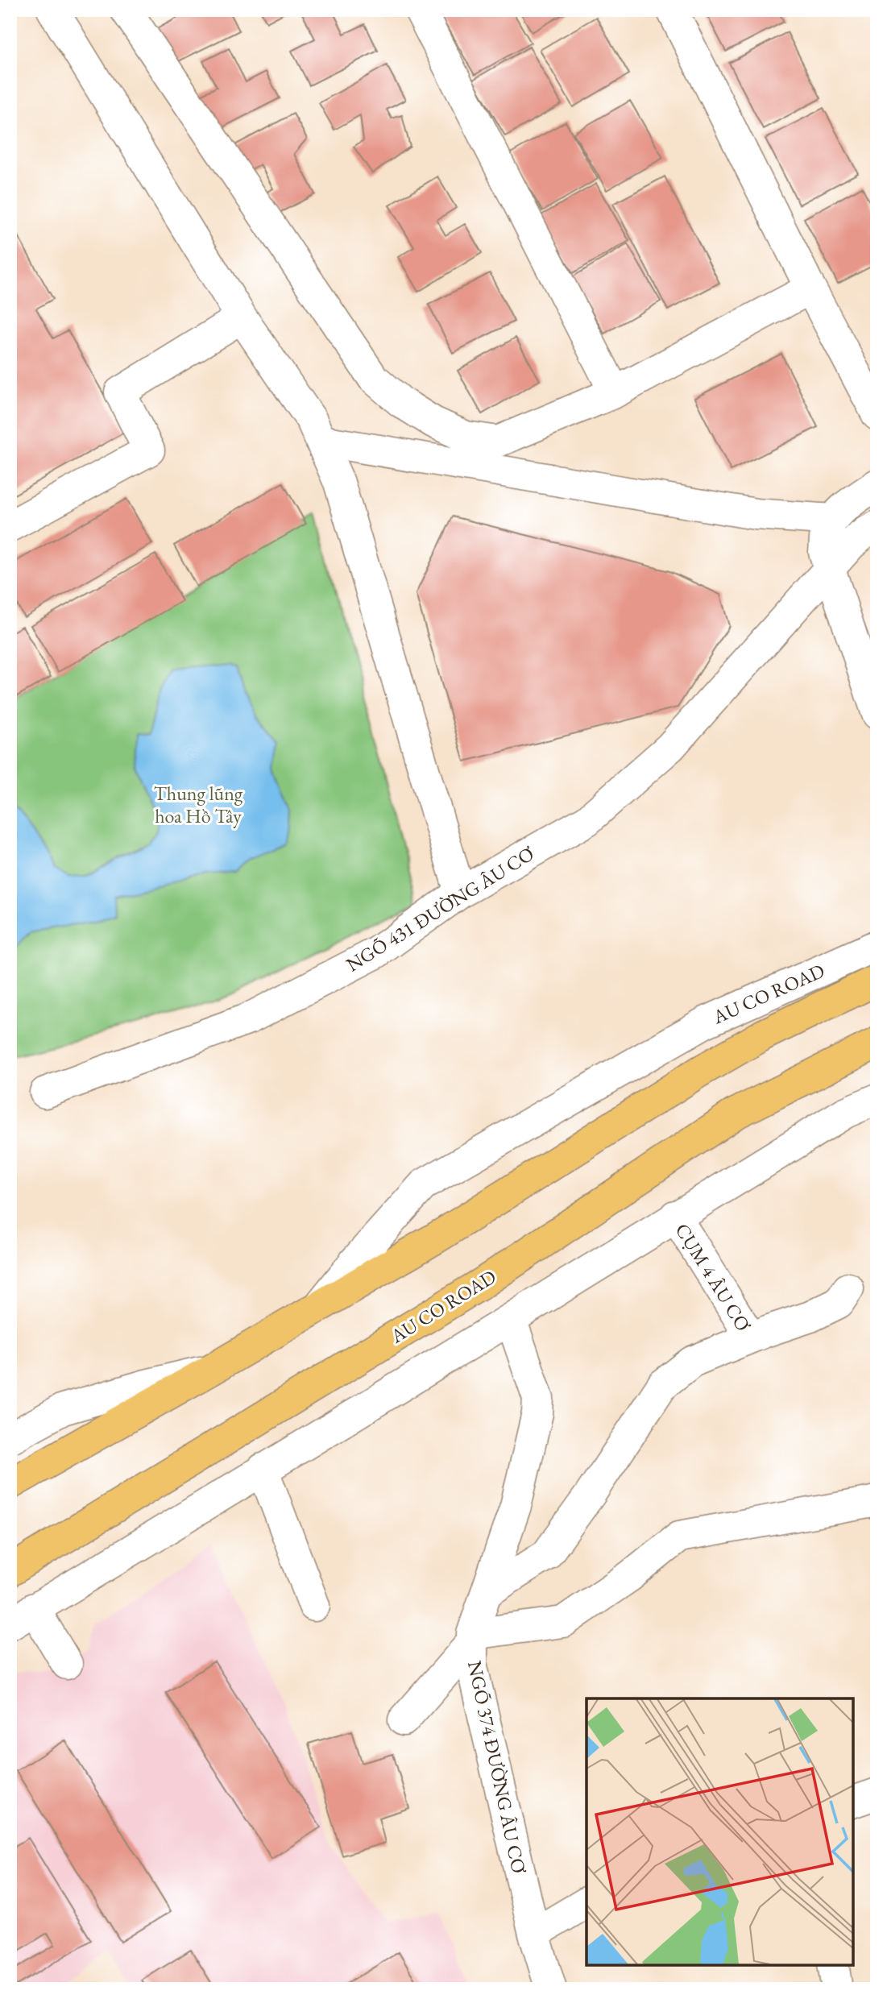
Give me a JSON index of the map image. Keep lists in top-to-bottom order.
{
  "streets": {
    "main road": ["AU CO ROAD"],
    "street": ["NGÕ 431 ĐƯỜNG ÂU CƠ", "CỤM 4 ÂU CƠ", "NGÕ 374 ĐƯỜNG ÂU CƠ"]
  },
  "parks": ["Thung lũng hoa Hồ Tây"]
}
